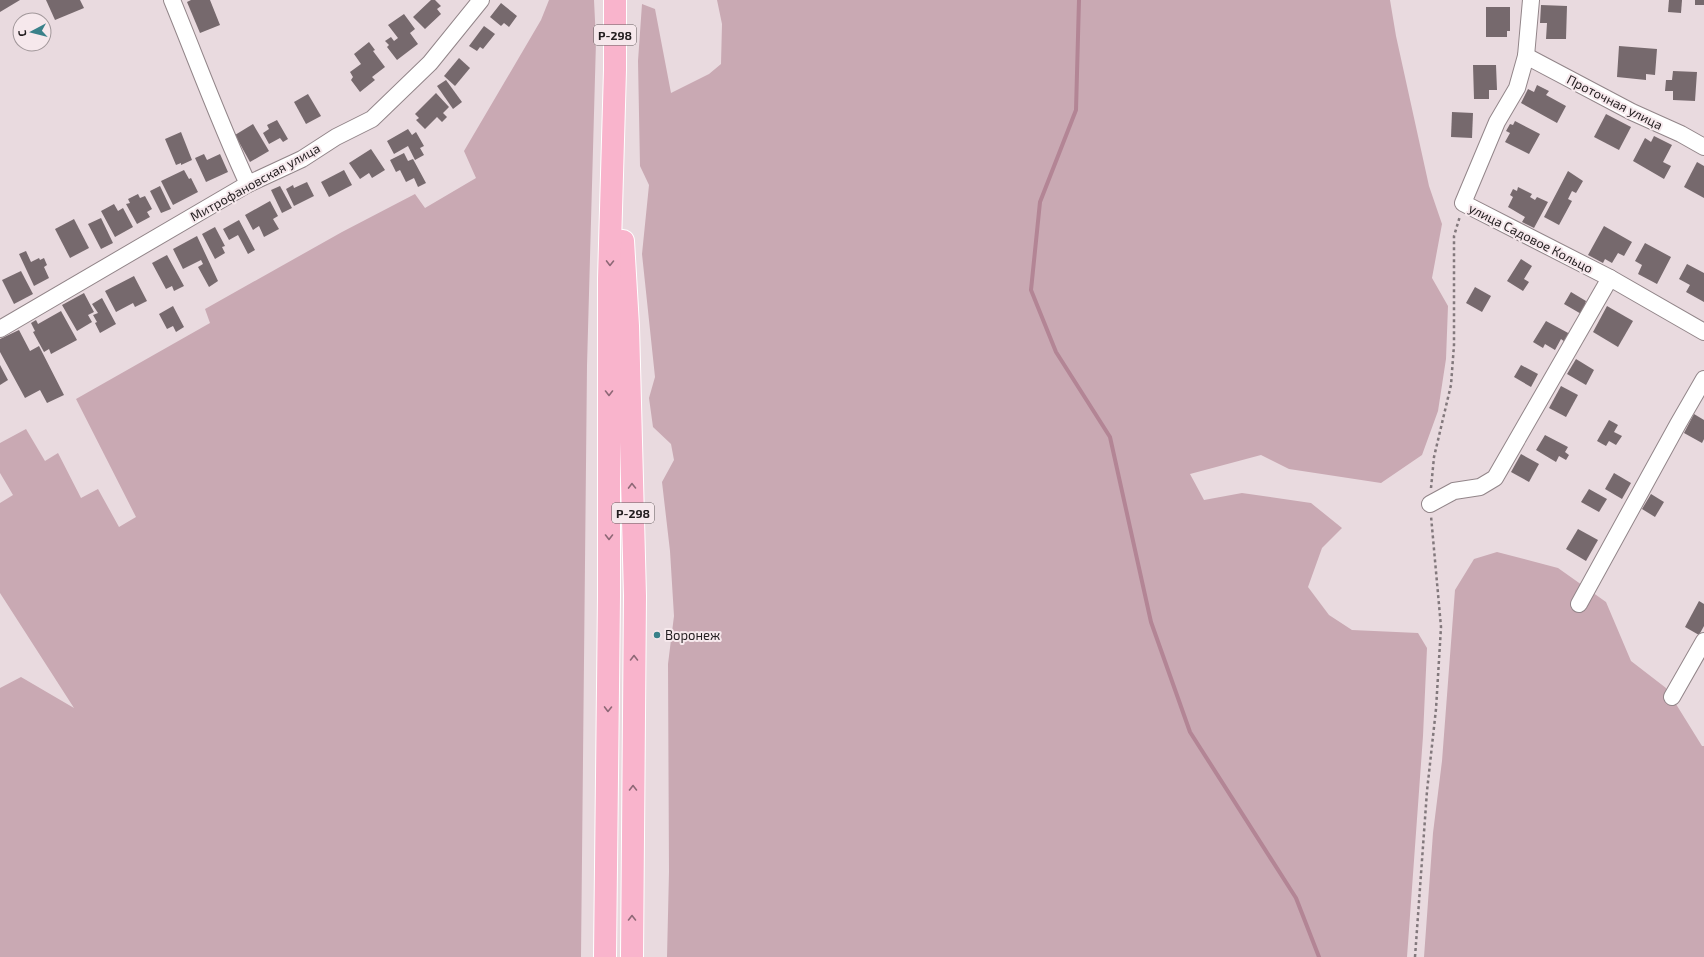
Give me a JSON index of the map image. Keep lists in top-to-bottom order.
{
  "streets": {
    "highway": ["Р-298"],
    "street": ["Проточная улица", "Митрофановская улица", "улица Садовое Кольцо"]
  },
  "crossings": [
    ["Проточная улица", "улица Садовое Кольцо"]
  ],
  "places": ["Воронеж"],
  "north": "left"
}
